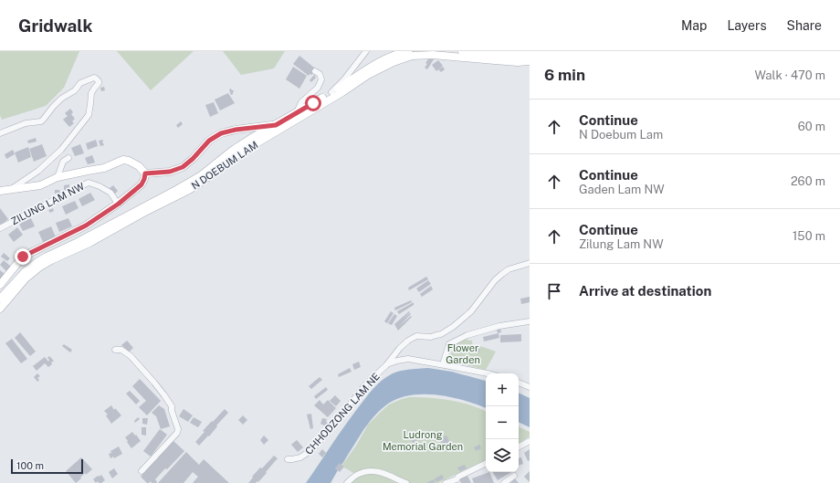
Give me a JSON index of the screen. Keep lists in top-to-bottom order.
{
  "streets": {
    "main road": ["N DOEBUM LAM"],
    "street": ["ZILUNG LAM NW", "CHHODZONG LAM NE"]
  },
  "parks": ["Flower Garden", "Ludrong Memorial Garden"],
  "scale_bar": "100 m",
  "page": {
    "header": "Gridwalk",
    "nav": ["Map", "Layers", "Share"],
    "heading": ["6 min", "Walk · 470 m"],
    "list": [
      ["Continue", "N Doebum Lam", "60 m"],
      ["Continue", "Gaden Lam NW", "260 m"],
      ["Continue", "Zilung Lam NW", "150 m"],
      "Arrive at destination"
    ],
    "map_buttons": ["+", "−"],
    "scale": "100 m"
  }
}
